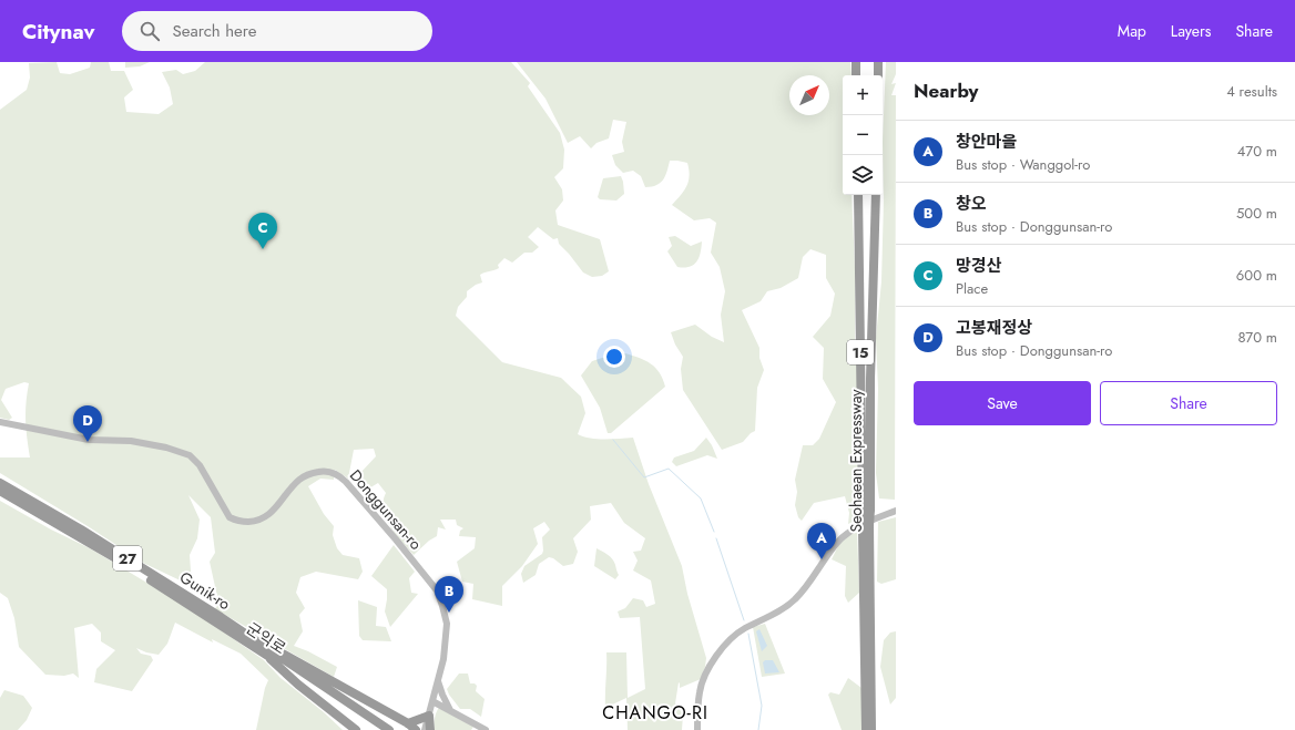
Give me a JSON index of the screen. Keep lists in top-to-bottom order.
{
  "streets": {
    "highway": [
      "15",
      "Seohaean Expressway",
      "27",
      "Gunik-ro",
      "군익로"
    ],
    "street": ["Donggunsan-ro"]
  },
  "districts": ["CHANGO-RI"],
  "north": "top right",
  "page": {
    "header": "Citynav",
    "search": "Search here",
    "nav": ["Map", "Layers", "Share"],
    "heading": ["Nearby", "4 results"],
    "map_buttons": ["+", "−"],
    "list": [
      {
        "mark": "A",
        "name": "창안마을",
        "note": "Bus stop · Wanggol-ro",
        "value": "470 m"
      },
      {
        "mark": "B",
        "name": "창오",
        "note": "Bus stop · Donggunsan-ro",
        "value": "500 m"
      },
      {
        "mark": "C",
        "name": "망경산",
        "note": "Place",
        "value": "600 m"
      },
      {
        "mark": "D",
        "name": "고봉재정상",
        "note": "Bus stop · Donggunsan-ro",
        "value": "870 m"
      }
    ],
    "pins": [
      "C",
      "D",
      "A",
      "B"
    ],
    "buttons": ["Save", "Share"]
  }
}
